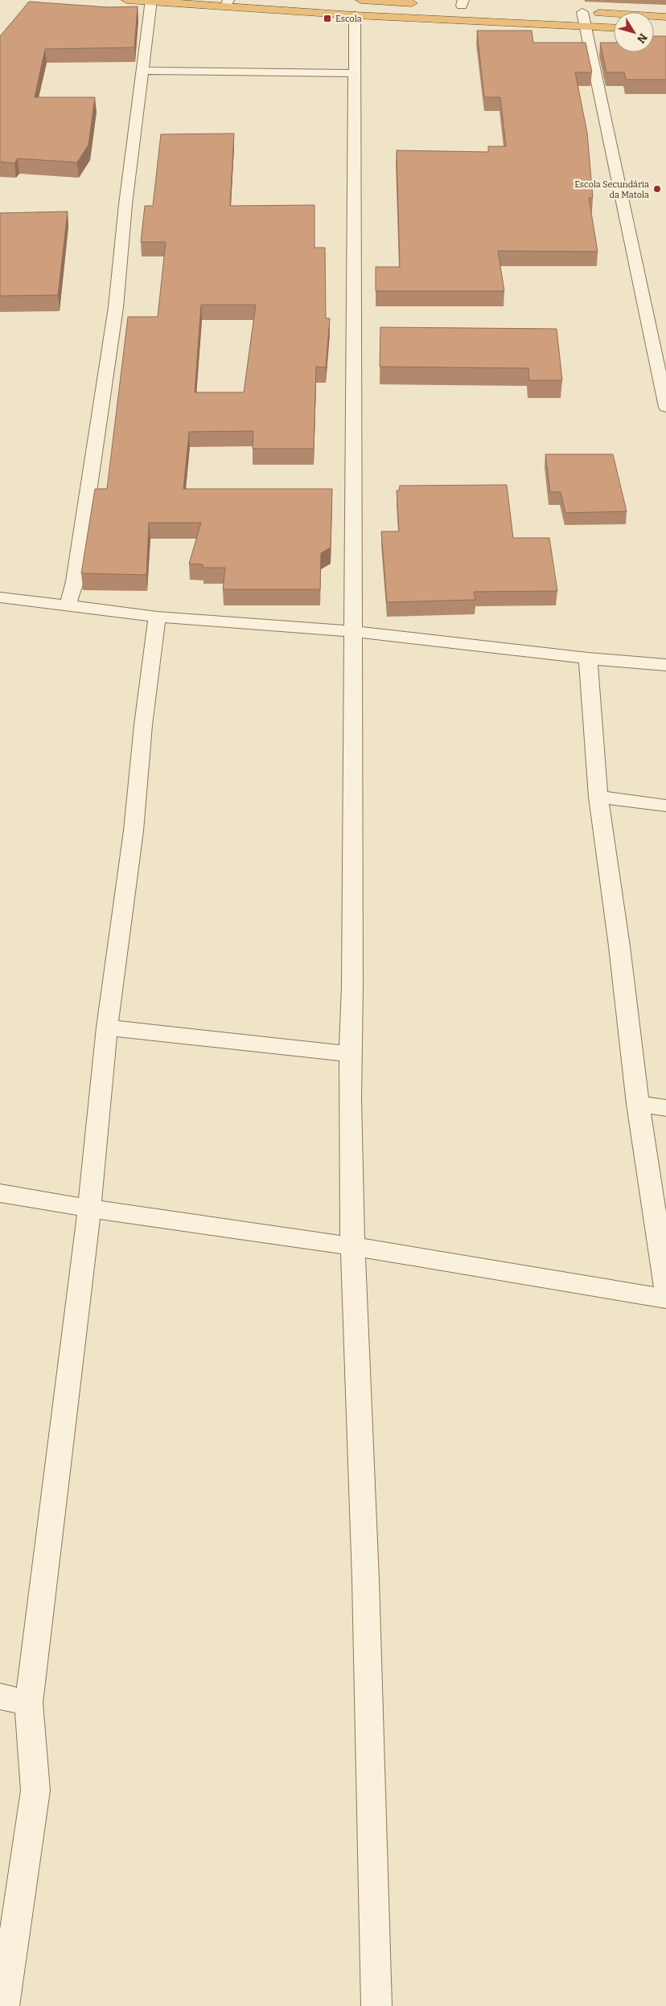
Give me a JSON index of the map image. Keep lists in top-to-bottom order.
{
  "places": {
    "transit": ["Escola"],
    "other": ["Escola Secundária da Matola"]
  },
  "north": "bottom right"
}
